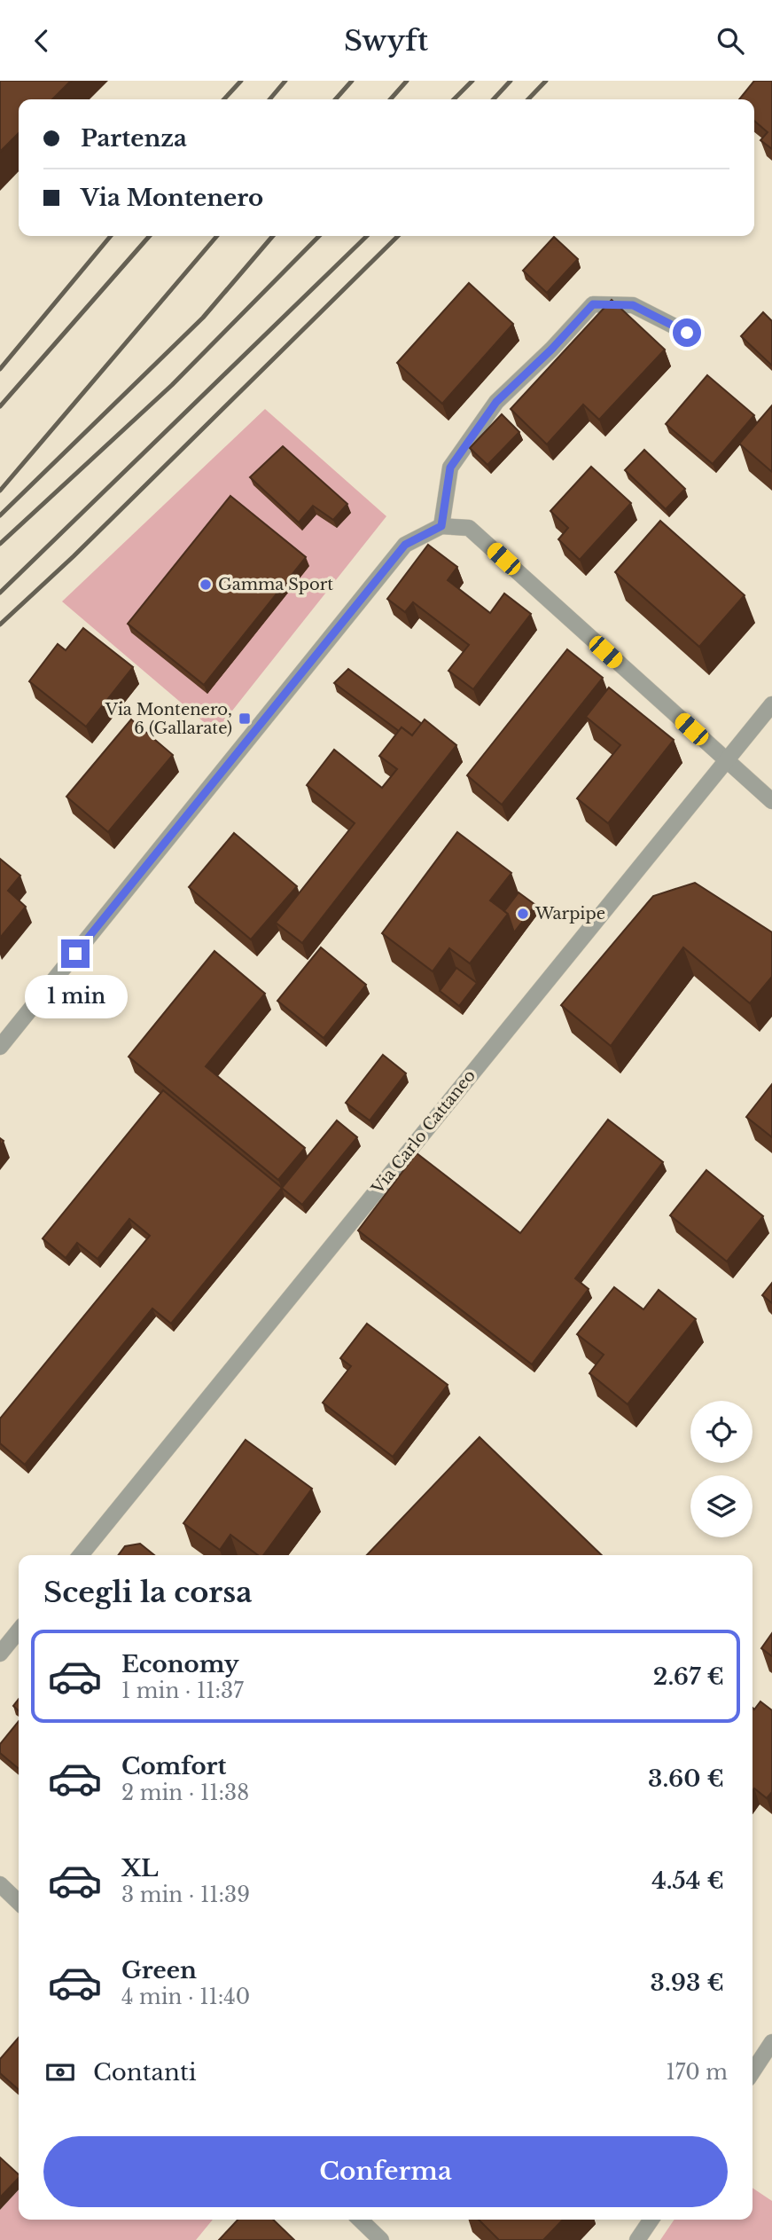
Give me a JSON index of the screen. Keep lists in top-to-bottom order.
{
  "streets": {
    "street": ["Via Carlo Cattaneo"]
  },
  "places": {
    "other": ["Gamma Sport", "Warpipe"],
    "transit": ["Via Montenero, 6 (Gallarate)"]
  },
  "page": {
    "header": "Swyft",
    "banner": ["Partenza", "Via Montenero"],
    "bubble": "1 min",
    "heading": "Scegli la corsa",
    "list": [
      {
        "name": "Economy",
        "note": "1 min · 11:37",
        "value": "2.67 €"
      },
      {
        "name": "Comfort",
        "note": "2 min · 11:38",
        "value": "3.60 €"
      },
      {
        "name": "XL",
        "note": "3 min · 11:39",
        "value": "4.54 €"
      },
      {
        "name": "Green",
        "note": "4 min · 11:40",
        "value": "3.93 €"
      }
    ],
    "pay": ["Contanti", "170 m"],
    "buttons": "Conferma"
  }
}
